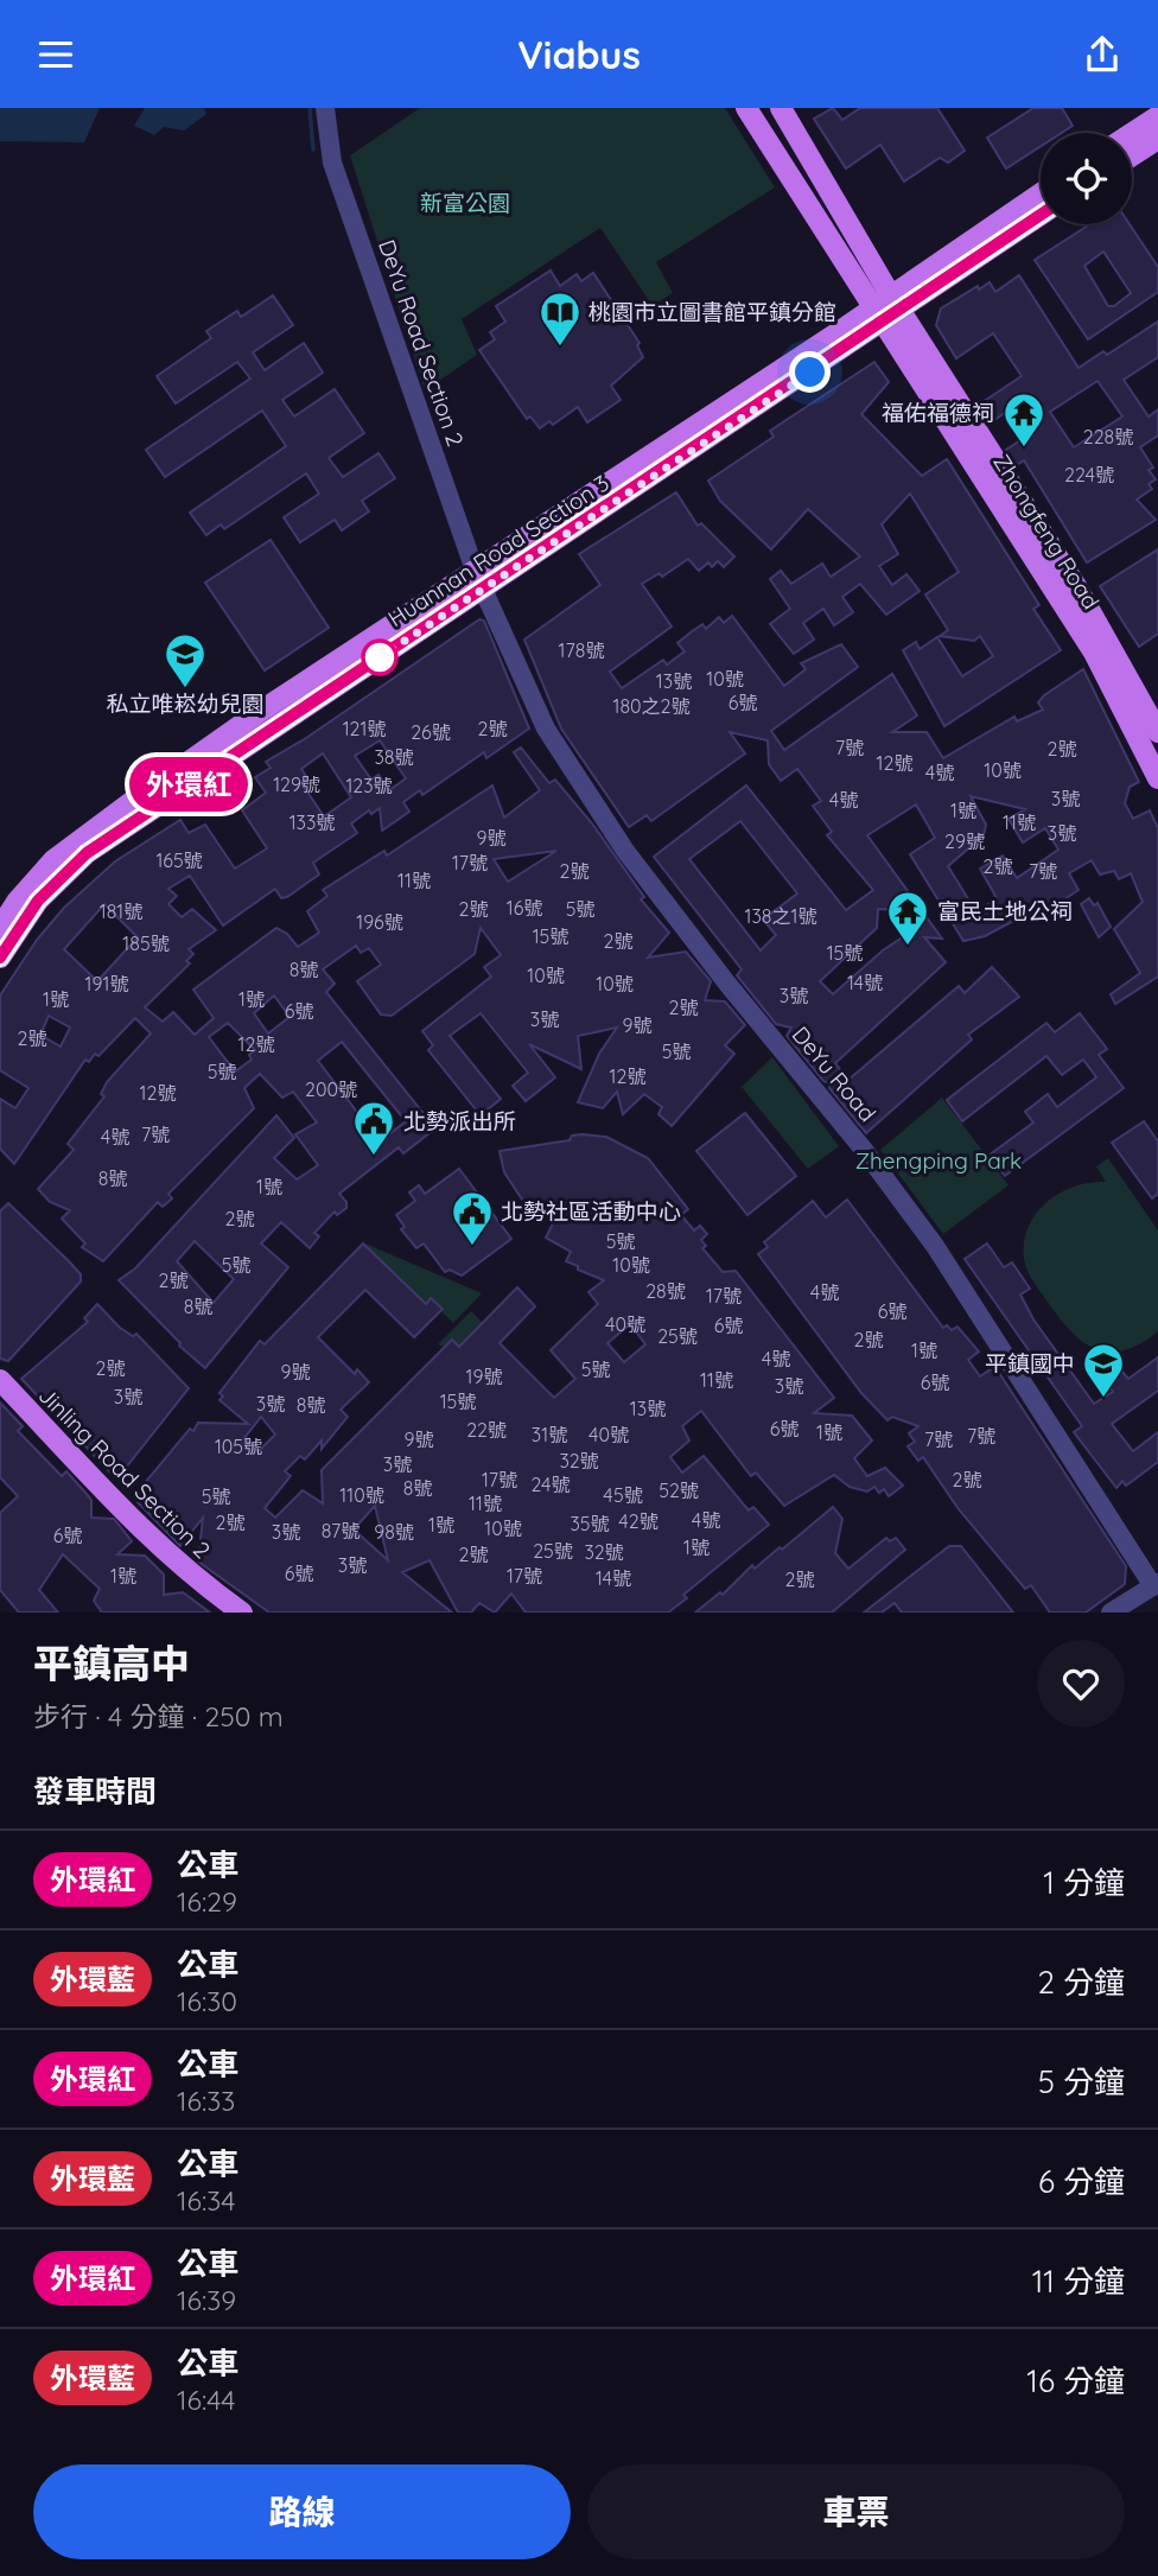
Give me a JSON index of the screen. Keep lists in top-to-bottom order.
{
  "streets": {
    "main road": ["Zhongfeng Road", "Huannan Road Section 3", "Jinling Road Section 2"],
    "street": ["DeYu Road Section 2", "DeYu Road"]
  },
  "crossings": [
    ["DeYu Road Section 2", "Huannan Road Section 3"],
    ["DeYu Road Section 2", "DeYu Road"],
    ["Zhongfeng Road", "Huannan Road Section 3"],
    ["Huannan Road Section 3", "DeYu Road"]
  ],
  "parks": ["新富公園", "Zhengping Park"],
  "places": {
    "library": ["桃園市立圖書館平鎮分館"],
    "temple": ["福佑福德祠", "富民土地公祠"],
    "school or university": ["私立唯崧幼兒園", "平鎮國中"],
    "public building": ["北勢派出所", "北勢社區活動中心"]
  },
  "lines": ["bus line 外環紅"],
  "house_numbers": [
    "228號",
    "224號",
    "178號",
    "10號",
    "13號",
    "6號",
    "180之2號",
    "121號",
    "2號",
    "26號",
    "7號",
    "2號",
    "38號",
    "12號",
    "10號",
    "4號",
    "129號",
    "123號",
    "3號",
    "4號",
    "1號",
    "133號",
    "11號",
    "3號",
    "9號",
    "29號",
    "165號",
    "17號",
    "2號",
    "2號",
    "7號",
    "11號",
    "16號",
    "2號",
    "5號",
    "181號",
    "138之1號",
    "196號",
    "15號",
    "2號",
    "185號",
    "15號",
    "8號",
    "10號",
    "14號",
    "191號",
    "10號",
    "3號",
    "1號",
    "1號",
    "2號",
    "6號",
    "3號",
    "9號",
    "2號",
    "12號",
    "5號",
    "5號",
    "12號",
    "200號",
    "12號",
    "7號",
    "4號",
    "8號",
    "1號",
    "2號",
    "5號",
    "5號",
    "10號",
    "2號",
    "28號",
    "4號",
    "17號",
    "8號",
    "6號",
    "40號",
    "6號",
    "25號",
    "2號",
    "1號",
    "4號",
    "2號",
    "5號",
    "9號",
    "19號",
    "11號",
    "6號",
    "3號",
    "3號",
    "15號",
    "3號",
    "8號",
    "13號",
    "6號",
    "22號",
    "1號",
    "31號",
    "40號",
    "7號",
    "9號",
    "7號",
    "105號",
    "32號",
    "3號",
    "17號",
    "2號",
    "24號",
    "8號",
    "52號",
    "110號",
    "45號",
    "5號",
    "11號",
    "4號",
    "42號",
    "2號",
    "35號",
    "1號",
    "10號",
    "87號",
    "3號",
    "98號",
    "6號",
    "1號",
    "25號",
    "32號",
    "2號",
    "3號",
    "6號",
    "1號",
    "17號",
    "14號",
    "2號"
  ],
  "page": {
    "header": "Viabus",
    "on_map": "外環紅",
    "heading": [
      ["平鎮高中", "步行 · 4 分鐘 · 250 m"],
      "發車時間"
    ],
    "list": [
      {
        "mark": "外環紅",
        "name": "公車",
        "note": "16:29",
        "value": "1 分鐘"
      },
      {
        "mark": "外環藍",
        "name": "公車",
        "note": "16:30",
        "value": "2 分鐘"
      },
      {
        "mark": "外環紅",
        "name": "公車",
        "note": "16:33",
        "value": "5 分鐘"
      },
      {
        "mark": "外環藍",
        "name": "公車",
        "note": "16:34",
        "value": "6 分鐘"
      },
      {
        "mark": "外環紅",
        "name": "公車",
        "note": "16:39",
        "value": "11 分鐘"
      },
      {
        "mark": "外環藍",
        "name": "公車",
        "note": "16:44",
        "value": "16 分鐘"
      }
    ],
    "buttons": ["路線", "車票"]
  }
}
